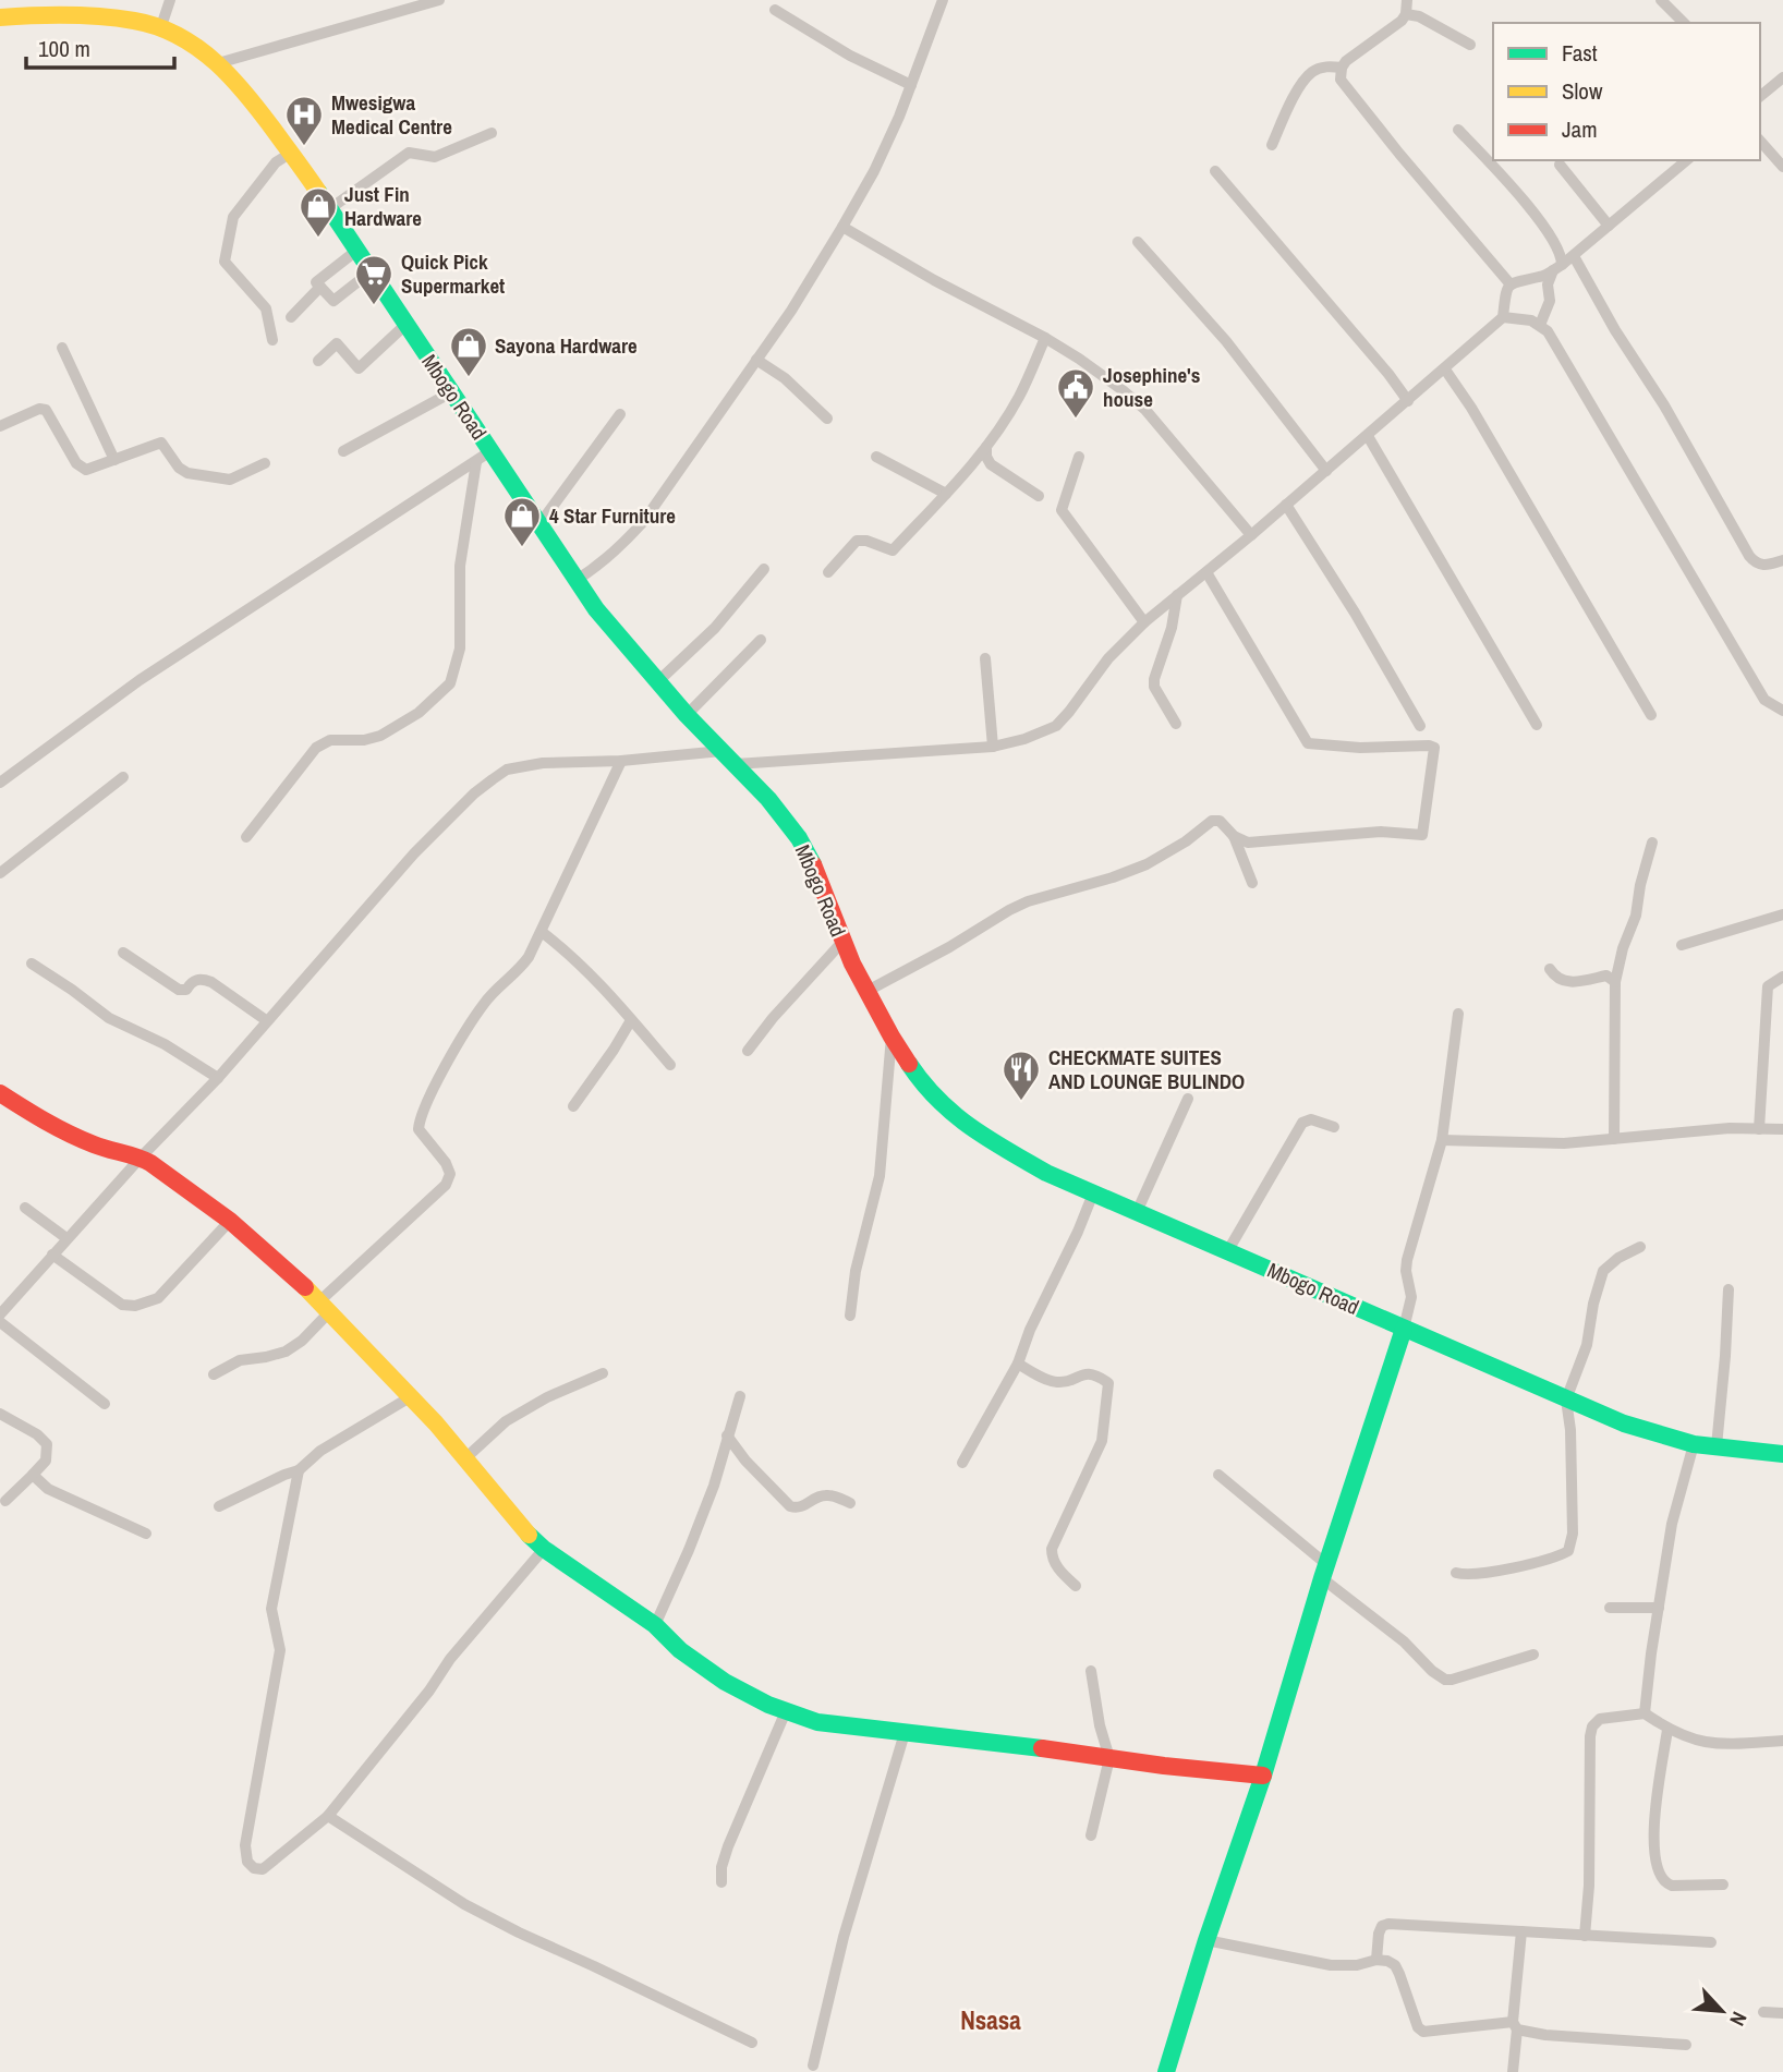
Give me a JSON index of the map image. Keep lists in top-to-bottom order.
{
  "streets": {
    "main road": ["Mbogo Road"]
  },
  "districts": ["Nsasa"],
  "places": {
    "hospital": ["Mwesigwa Medical Centre"],
    "shop": ["Just Fin Hardware", "Sayona Hardware", "4 Star Furniture"],
    "supermarket": ["Quick Pick Supermarket"],
    "public building": ["Josephine's house"],
    "restaurant": ["CHECKMATE SUITES AND LOUNGE BULINDO"]
  },
  "legend": ["Fast", "Slow", "Jam"],
  "scale_bar": "100 m",
  "north": "bottom right"
}
